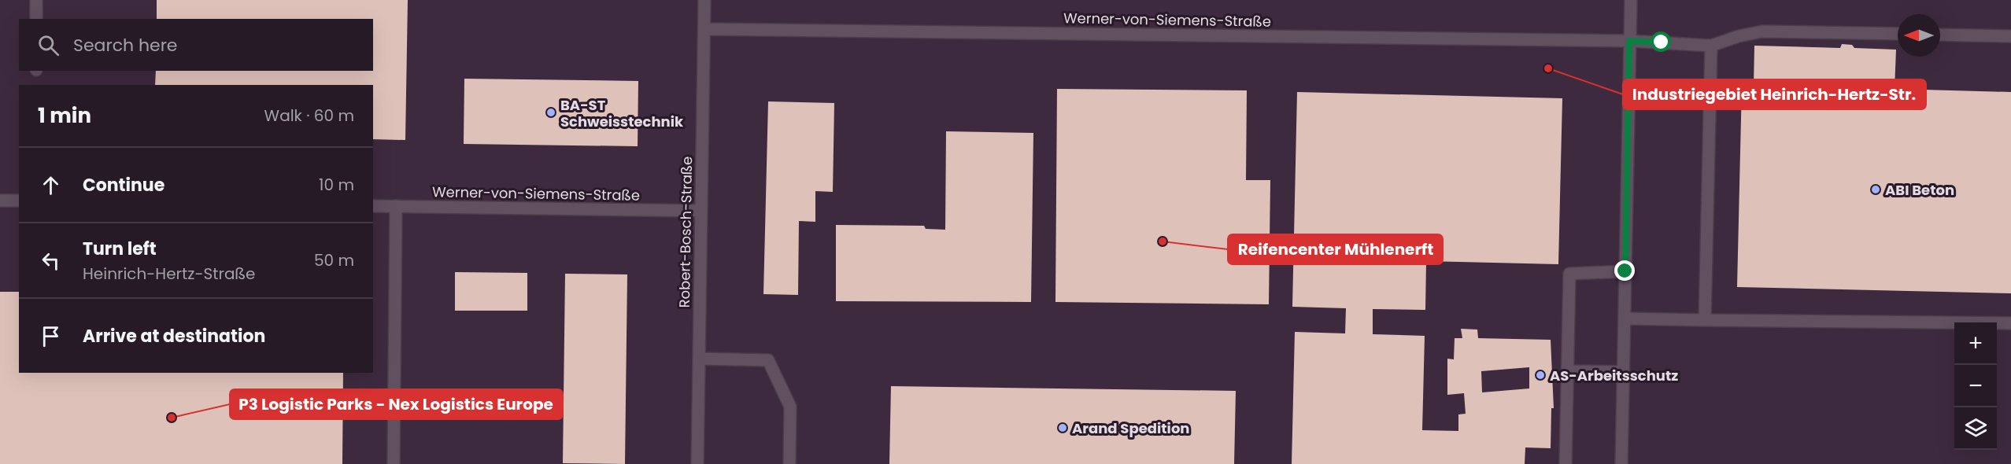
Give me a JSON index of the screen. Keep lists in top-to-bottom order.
{
  "streets": {
    "street": ["Werner-von-Siemens-Straße", "Robert-Bosch-Straße"]
  },
  "crossings": [
    ["Werner-von-Siemens-Straße", "Robert-Bosch-Straße"]
  ],
  "places": [
    "Industriegebiet Heinrich-Hertz-Str.",
    "BA-ST Schweisstechnik",
    "ABI Beton",
    "Reifencenter Mühlenerft",
    "AS-Arbeitsschutz",
    "P3 Logistic Parks - Nex Logistics Europe",
    "Arand Spedition"
  ],
  "north": "left",
  "page": {
    "search": "Search here",
    "heading": ["1 min", "Walk · 60 m"],
    "list": [
      ["Continue", "10 m"],
      ["Turn left", "Heinrich-Hertz-Straße", "50 m"],
      "Arrive at destination"
    ],
    "map_buttons": ["+", "−"]
  }
}
